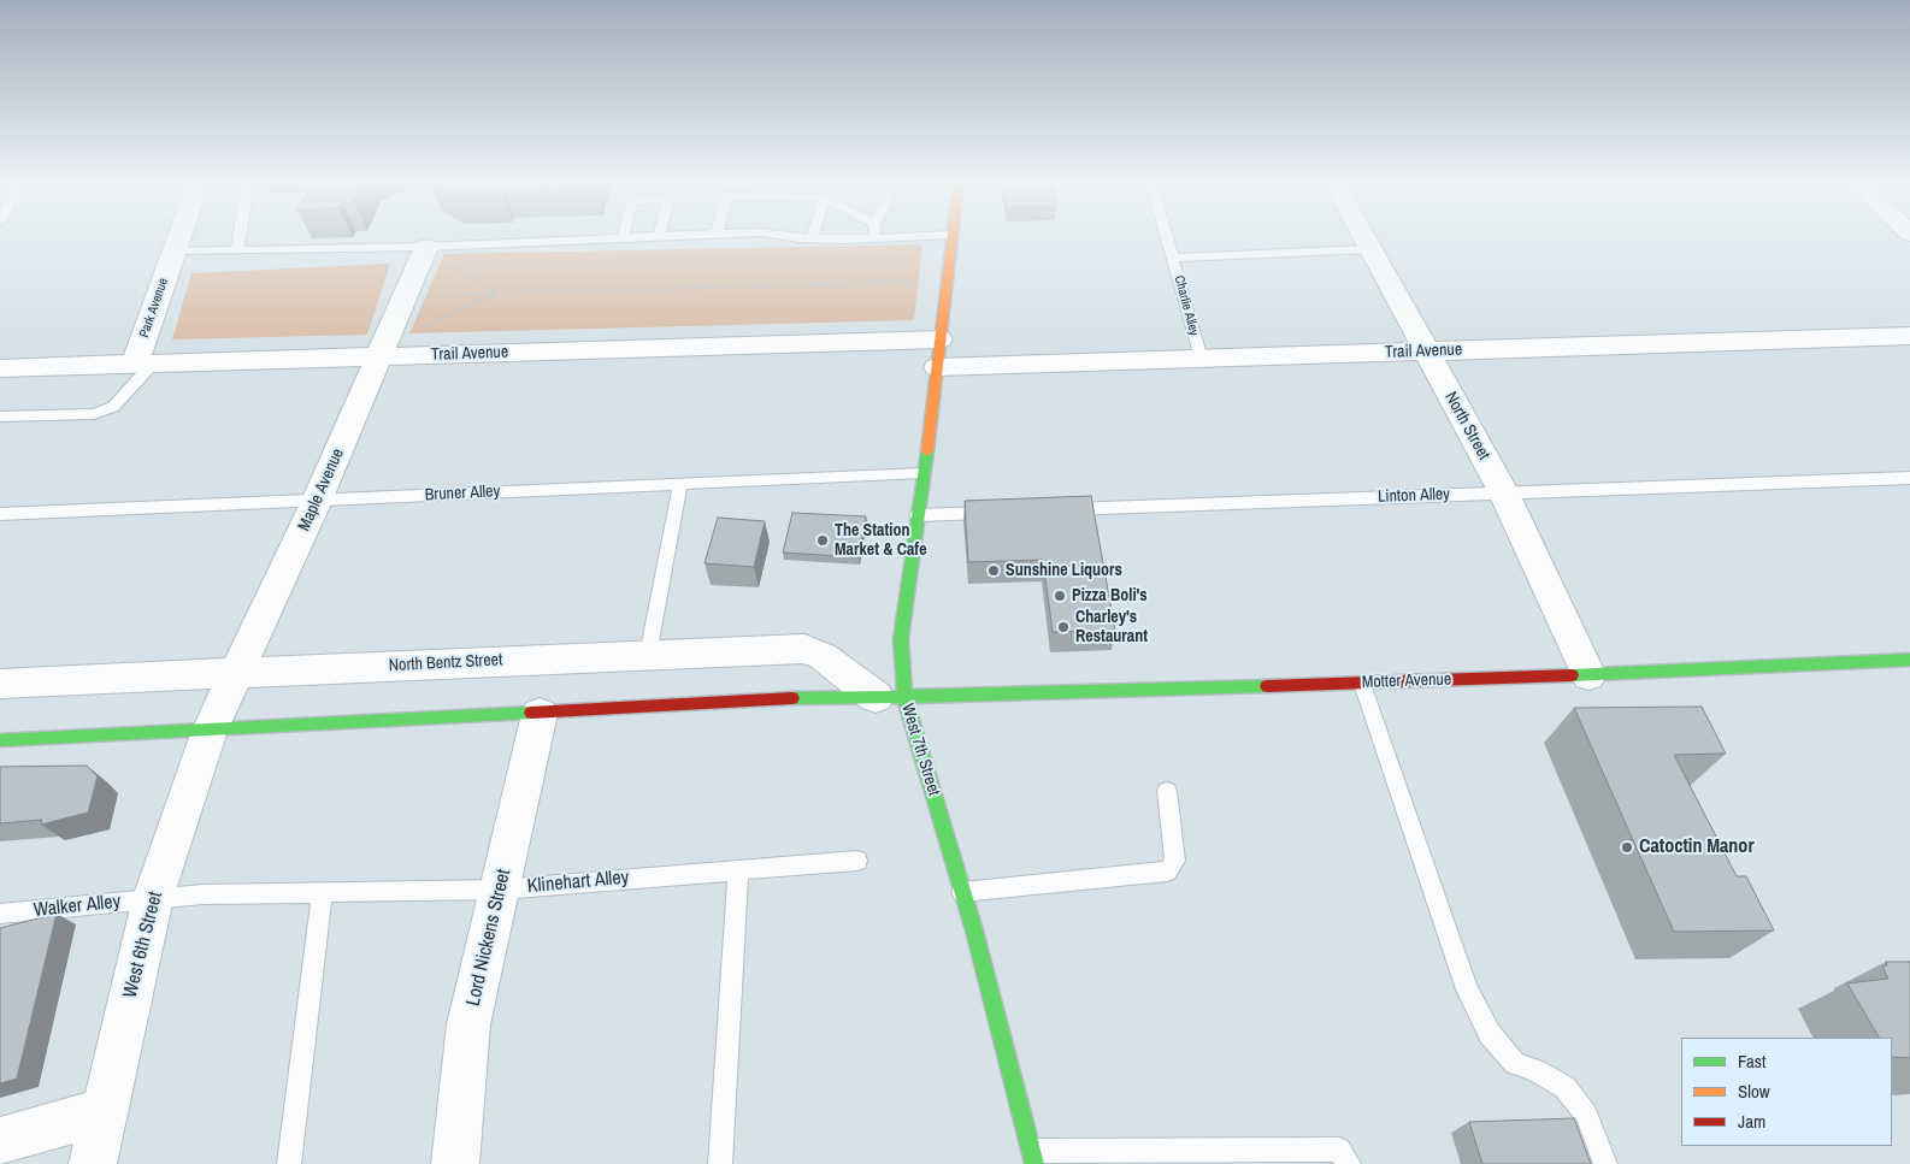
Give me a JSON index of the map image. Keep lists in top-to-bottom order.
{
  "streets": {
    "main road": ["Motter Avenue", "West 7th Street"],
    "street": [
      "Park Avenue",
      "Trail Avenue",
      "North Street",
      "Maple Avenue",
      "North Bentz Street",
      "Lord Nickens Street",
      "West 6th Street"
    ],
    "lane": [
      "Charlie Alley",
      "Bruner Alley",
      "Linton Alley",
      "Klinehart Alley",
      "Walker Alley"
    ]
  },
  "crossings": [
    ["Charlie Alley", "Trail Avenue"],
    ["Park Avenue", "Trail Avenue"],
    ["Trail Avenue", "North Street"],
    ["Trail Avenue", "Maple Avenue"],
    ["Trail Avenue", "West 7th Street"],
    ["North Street", "Linton Alley"],
    ["North Street", "Motter Avenue"],
    ["Maple Avenue", "Bruner Alley"],
    ["Maple Avenue", "North Bentz Street"],
    ["Maple Avenue", "West 6th Street"],
    ["Bruner Alley", "West 7th Street"],
    ["North Bentz Street", "Motter Avenue"],
    ["North Bentz Street", "West 7th Street"],
    ["Motter Avenue", "West 7th Street"],
    ["Klinehart Alley", "Walker Alley"],
    ["Klinehart Alley", "Lord Nickens Street"],
    ["Klinehart Alley", "West 6th Street"],
    ["Walker Alley", "West 6th Street"]
  ],
  "places": [
    "The Station Market & Cafe",
    "Sunshine Liquors",
    "Pizza Boli's",
    "Charley's Restaurant",
    "Catoctin Manor"
  ],
  "legend": ["Fast", "Slow", "Jam"]
}
